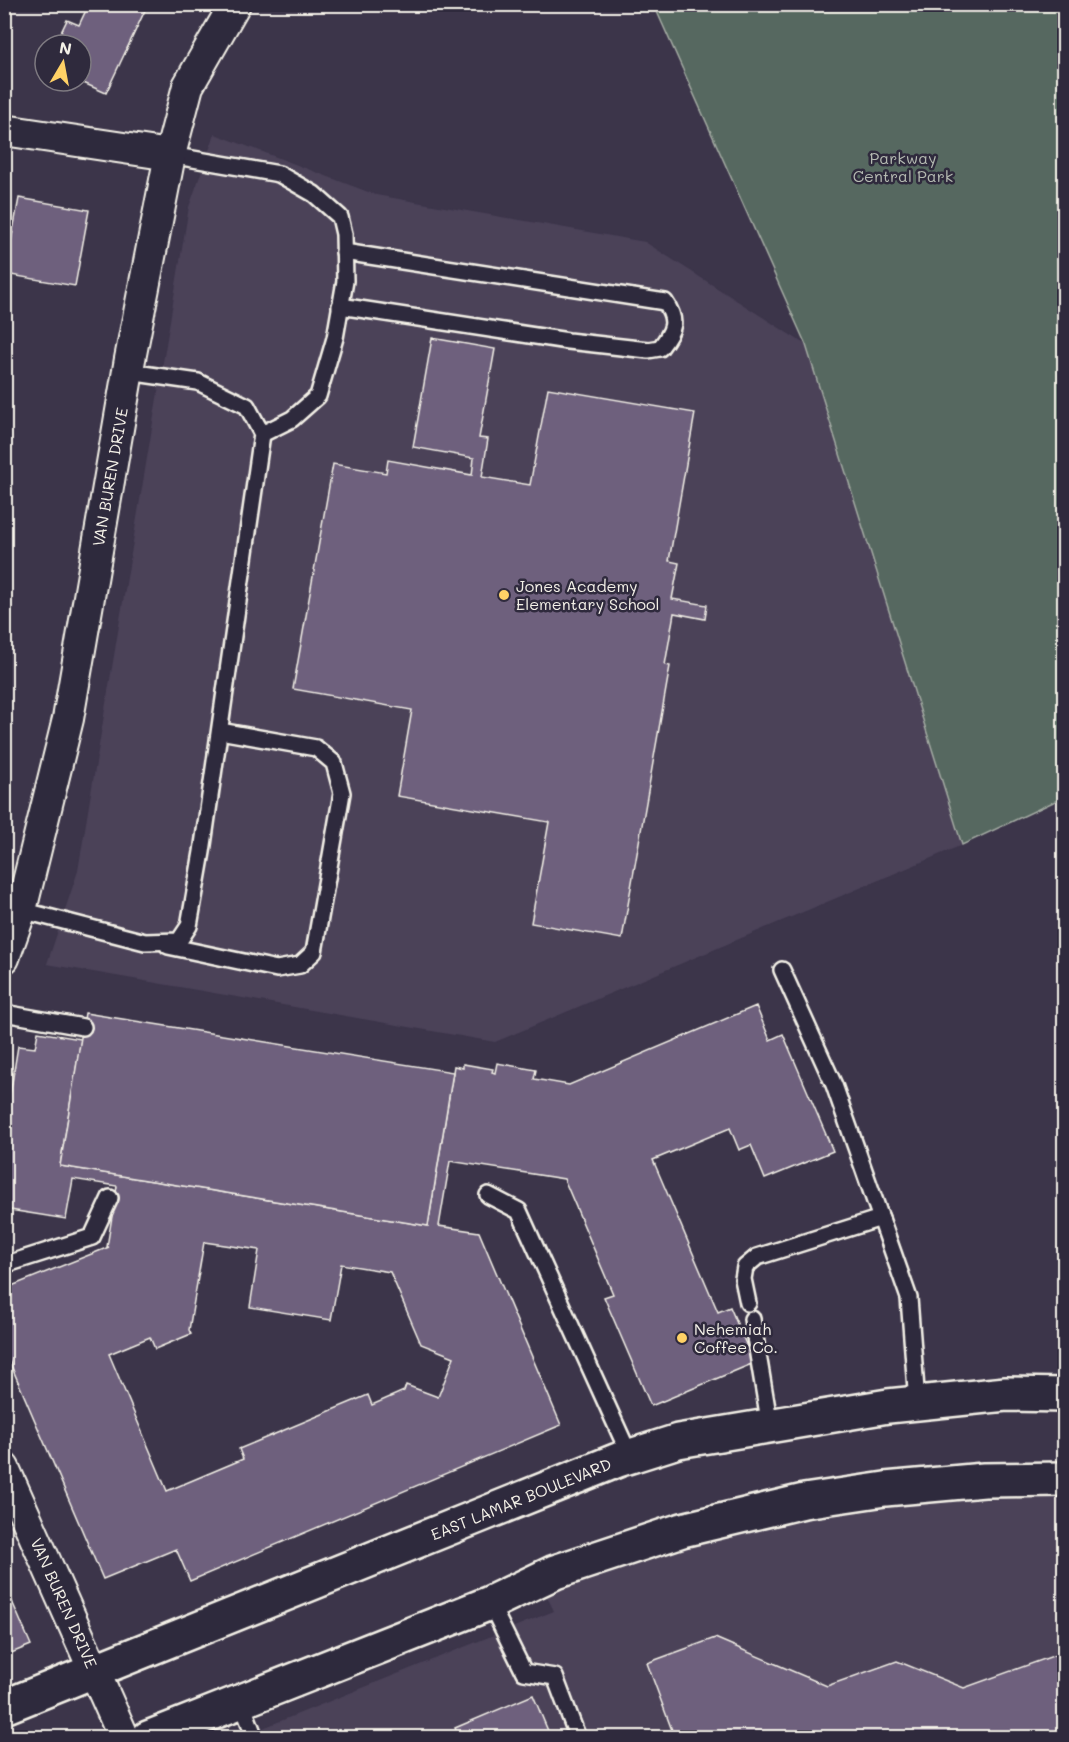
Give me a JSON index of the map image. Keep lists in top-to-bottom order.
{
  "streets": {
    "main road": ["EAST LAMAR BOULEVARD"],
    "street": ["VAN BUREN DRIVE"]
  },
  "crossings": [
    ["VAN BUREN DRIVE", "EAST LAMAR BOULEVARD"]
  ],
  "parks": ["Parkway Central Park"],
  "places": ["Jones Academy Elementary School", "Nehemiah Coffee Co."],
  "north": "top"
}
